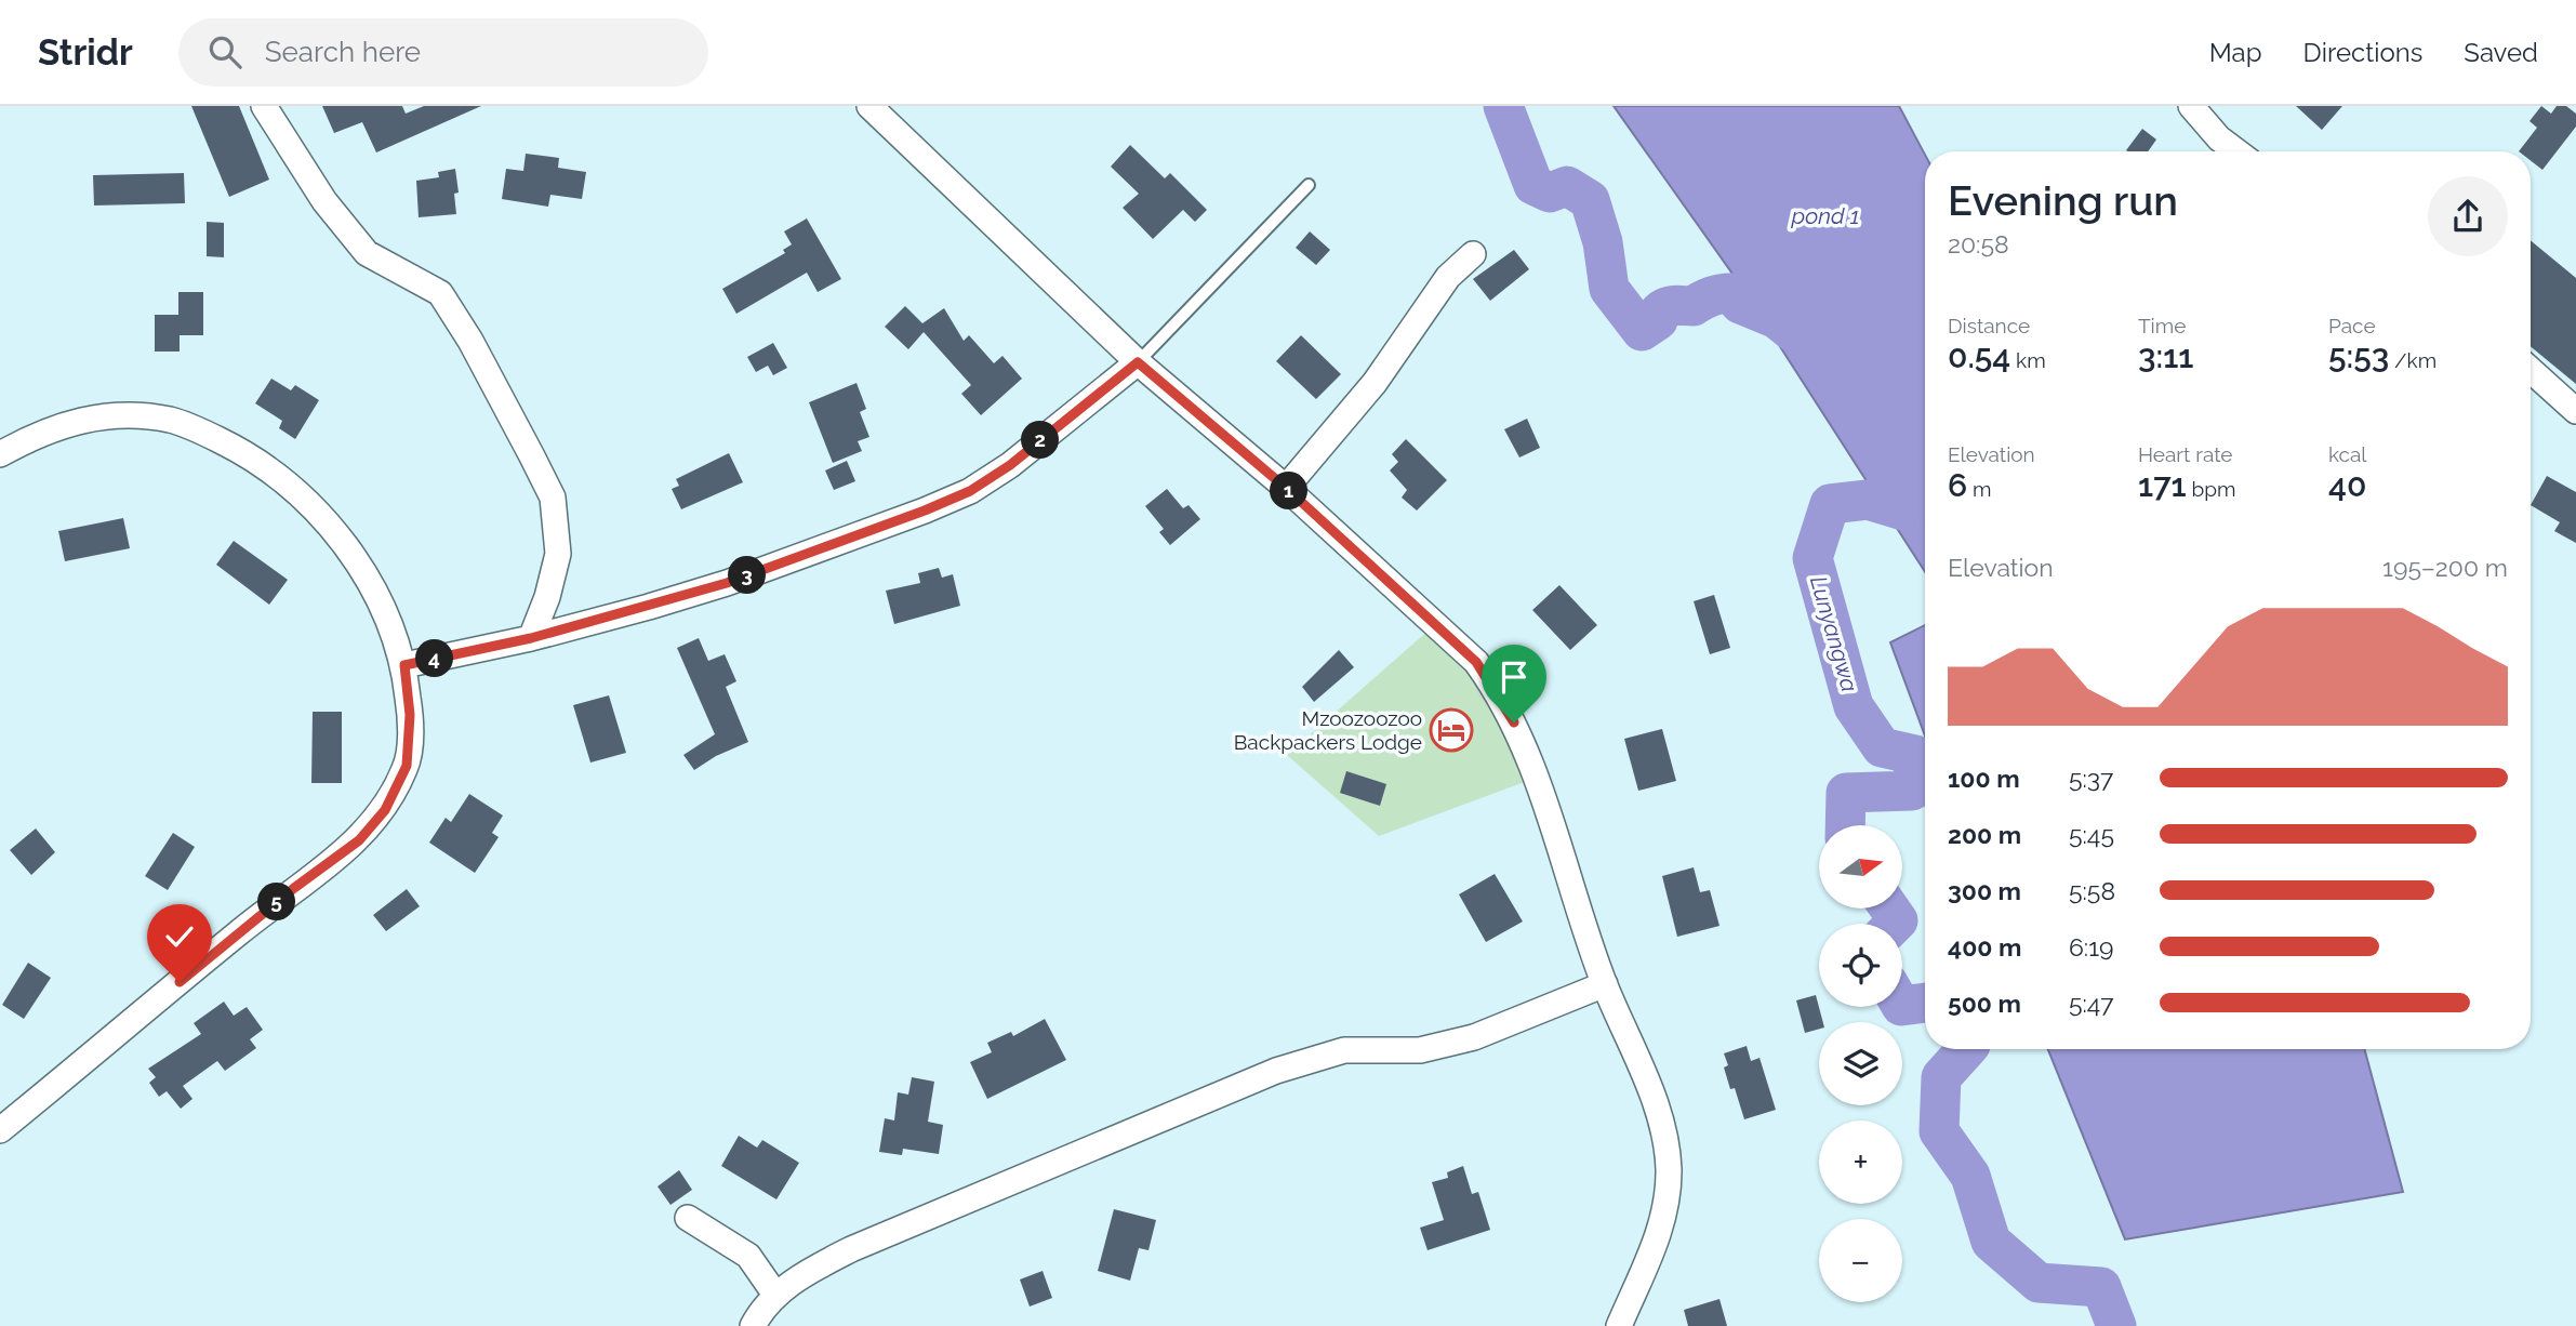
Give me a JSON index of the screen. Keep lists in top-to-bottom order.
{
  "water": ["pond 1", "Lunyangwa"],
  "places": {
    "hotel": ["Mzoozoozoo Backpackers Lodge"]
  },
  "north": "right",
  "page": {
    "header": "Stridr",
    "search": "Search here",
    "nav": ["Map", "Directions", "Saved"],
    "heading": ["Evening run", "20:58"],
    "stats": [
      ["Distance", "0.54 km"],
      ["Time", "3:11"],
      ["Pace", "5:53 /km"],
      ["Elevation", "6 m"],
      ["Heart rate", "171 bpm"],
      ["kcal", "40"]
    ],
    "pins": [
      "2",
      "1",
      "3",
      "4",
      "5"
    ],
    "chart": ["Elevation", "195–200 m"],
    "list": [
      {
        "name": "100 m",
        "note": "5:37"
      },
      {
        "name": "200 m",
        "note": "5:45"
      },
      {
        "name": "300 m",
        "note": "5:58"
      },
      {
        "name": "400 m",
        "note": "6:19"
      },
      {
        "name": "500 m",
        "note": "5:47"
      }
    ],
    "map_buttons": ["+", "−"]
  }
}
